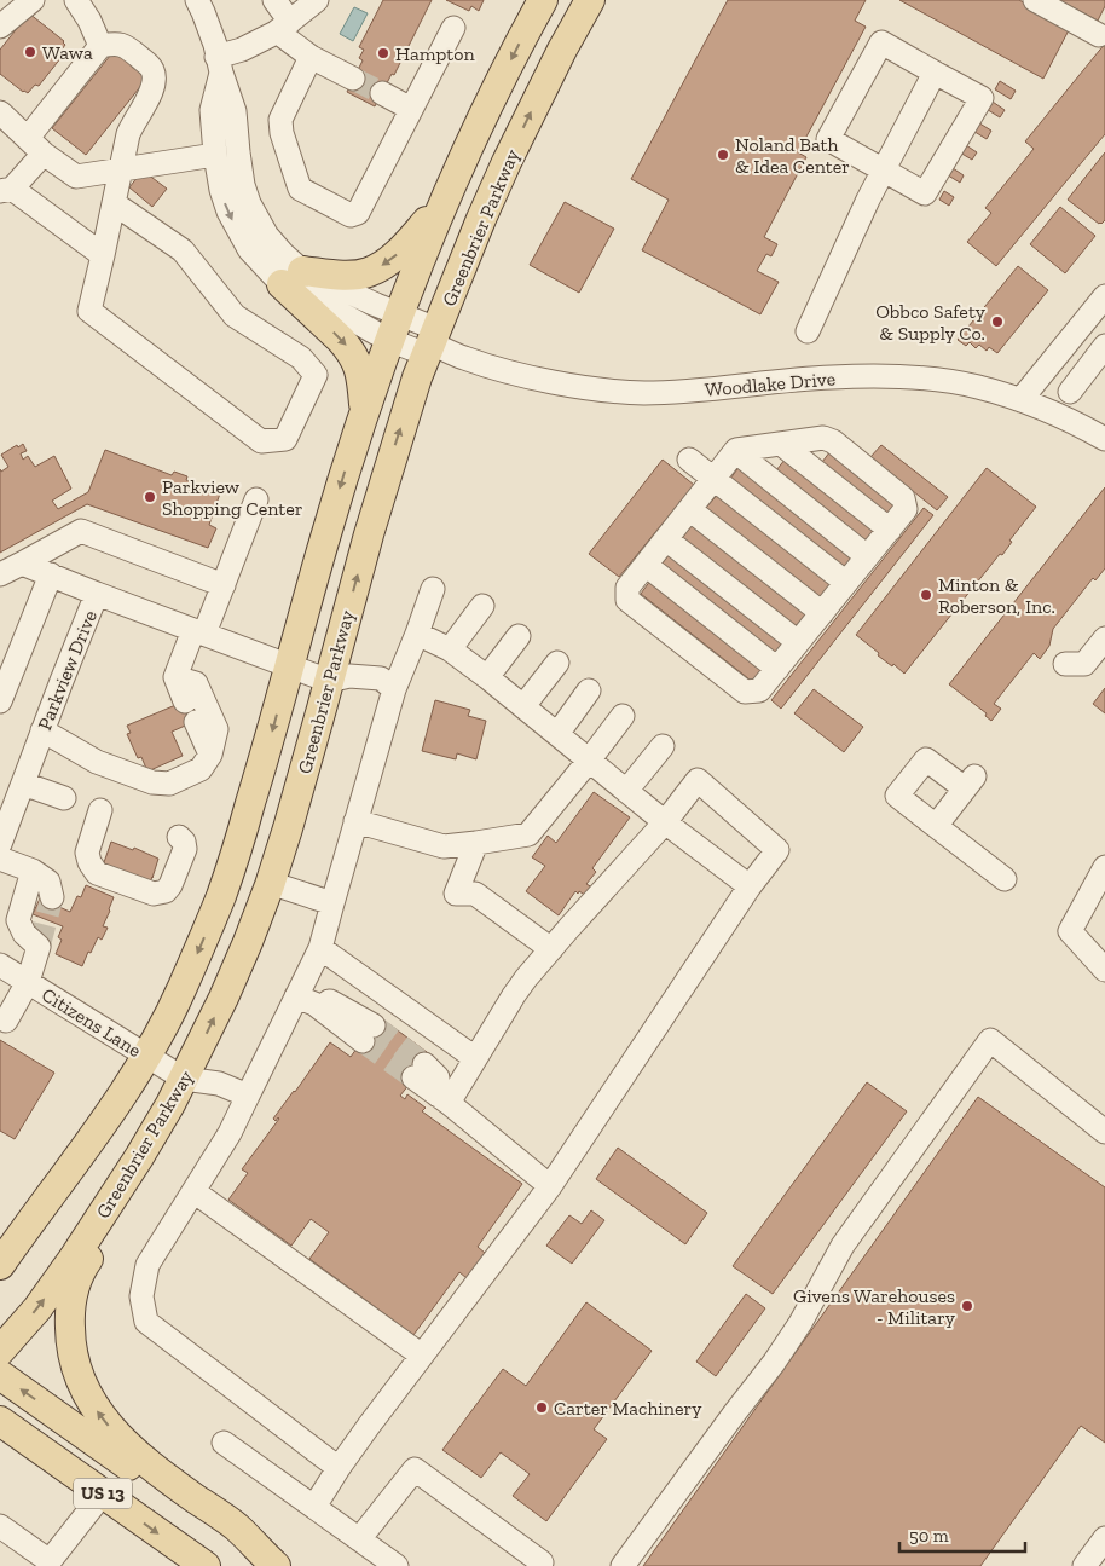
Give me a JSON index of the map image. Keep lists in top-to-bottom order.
{
  "streets": {
    "main road": ["Greenbrier Parkway", "US 13"],
    "street": ["Woodlake Drive", "Parkview Drive", "Citizens Lane"]
  },
  "crossings": [
    ["Greenbrier Parkway", "Woodlake Drive"],
    ["Greenbrier Parkway", "Parkview Drive"],
    ["Greenbrier Parkway", "Citizens Lane"]
  ],
  "places": [
    "Wawa",
    "Hampton",
    "Noland Bath & Idea Center",
    "Obbco Safety & Supply Co.",
    "Parkview Shopping Center",
    "Minton & Roberson, Inc.",
    "Givens Warehouses - Military",
    "Carter Machinery"
  ],
  "scale_bar": "50 m"
}
